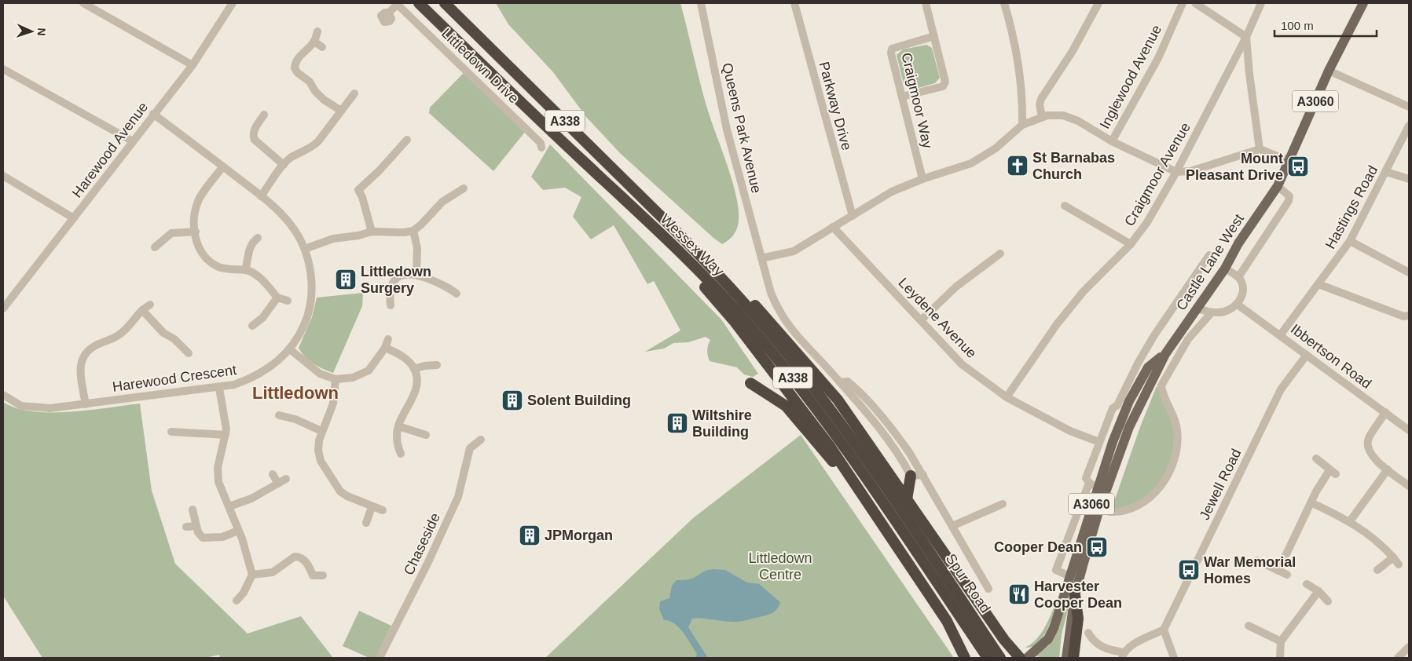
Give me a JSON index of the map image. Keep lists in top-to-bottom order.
{
  "streets": {
    "highway": ["A338", "Wessex Way", "Spur Road"],
    "main road": ["A3060", "Castle Lane West"],
    "street": [
      "Littledown Drive",
      "Inglewood Avenue",
      "Craigmoor Way",
      "Parkway Drive",
      "Queens Park Avenue",
      "Harewood Avenue",
      "Craigmoor Avenue",
      "Hastings Road",
      "Leydene Avenue",
      "Ibbertson Road",
      "Harewood Crescent",
      "Jewell Road",
      "Chaseside"
    ]
  },
  "crossings": [
    ["Harewood Avenue", "Harewood Crescent"],
    ["Craigmoor Avenue", "Leydene Avenue"],
    ["Hastings Road", "Ibbertson Road"],
    ["Wessex Way", "Spur Road"],
    ["Castle Lane West", "Leydene Avenue"],
    ["Ibbertson Road", "Jewell Road"]
  ],
  "districts": ["Littledown"],
  "parks": ["Littledown Centre"],
  "places": {
    "church": ["St Barnabas Church"],
    "bus stop": ["Mount Pleasant Drive", "Cooper Dean", "War Memorial Homes"],
    "building": [
      "Littledown Surgery",
      "Solent Building",
      "Wiltshire Building",
      "JPMorgan"
    ],
    "restaurant": ["Harvester Cooper Dean"]
  },
  "scale_bar": "100 m",
  "north": "right"
}
